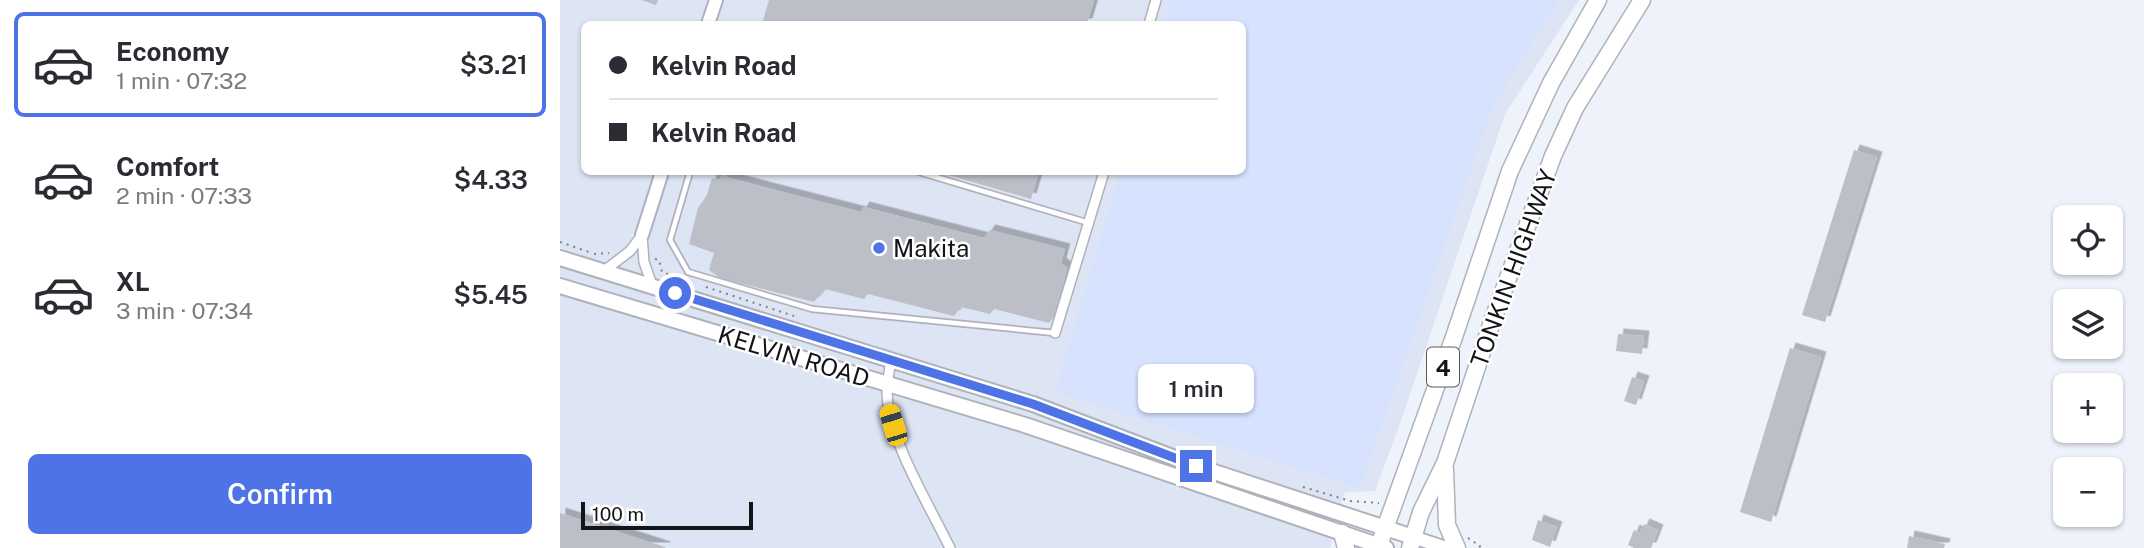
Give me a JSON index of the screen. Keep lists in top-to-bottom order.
{
  "streets": {
    "highway": ["TONKIN HIGHWAY", "4"],
    "main road": ["KELVIN ROAD"]
  },
  "crossings": [
    ["TONKIN HIGHWAY", "KELVIN ROAD"]
  ],
  "places": ["Makita"],
  "scale_bar": "100 m",
  "page": {
    "list": [
      {
        "name": "Economy",
        "note": "1 min · 07:32",
        "value": "$3.21"
      },
      {
        "name": "Comfort",
        "note": "2 min · 07:33",
        "value": "$4.33"
      },
      {
        "name": "XL",
        "note": "3 min · 07:34",
        "value": "$5.45"
      }
    ],
    "banner": ["Kelvin Road", "Kelvin Road"],
    "map_buttons": ["+", "−"],
    "bubble": "1 min",
    "buttons": "Confirm",
    "scale": "100 m"
  }
}
